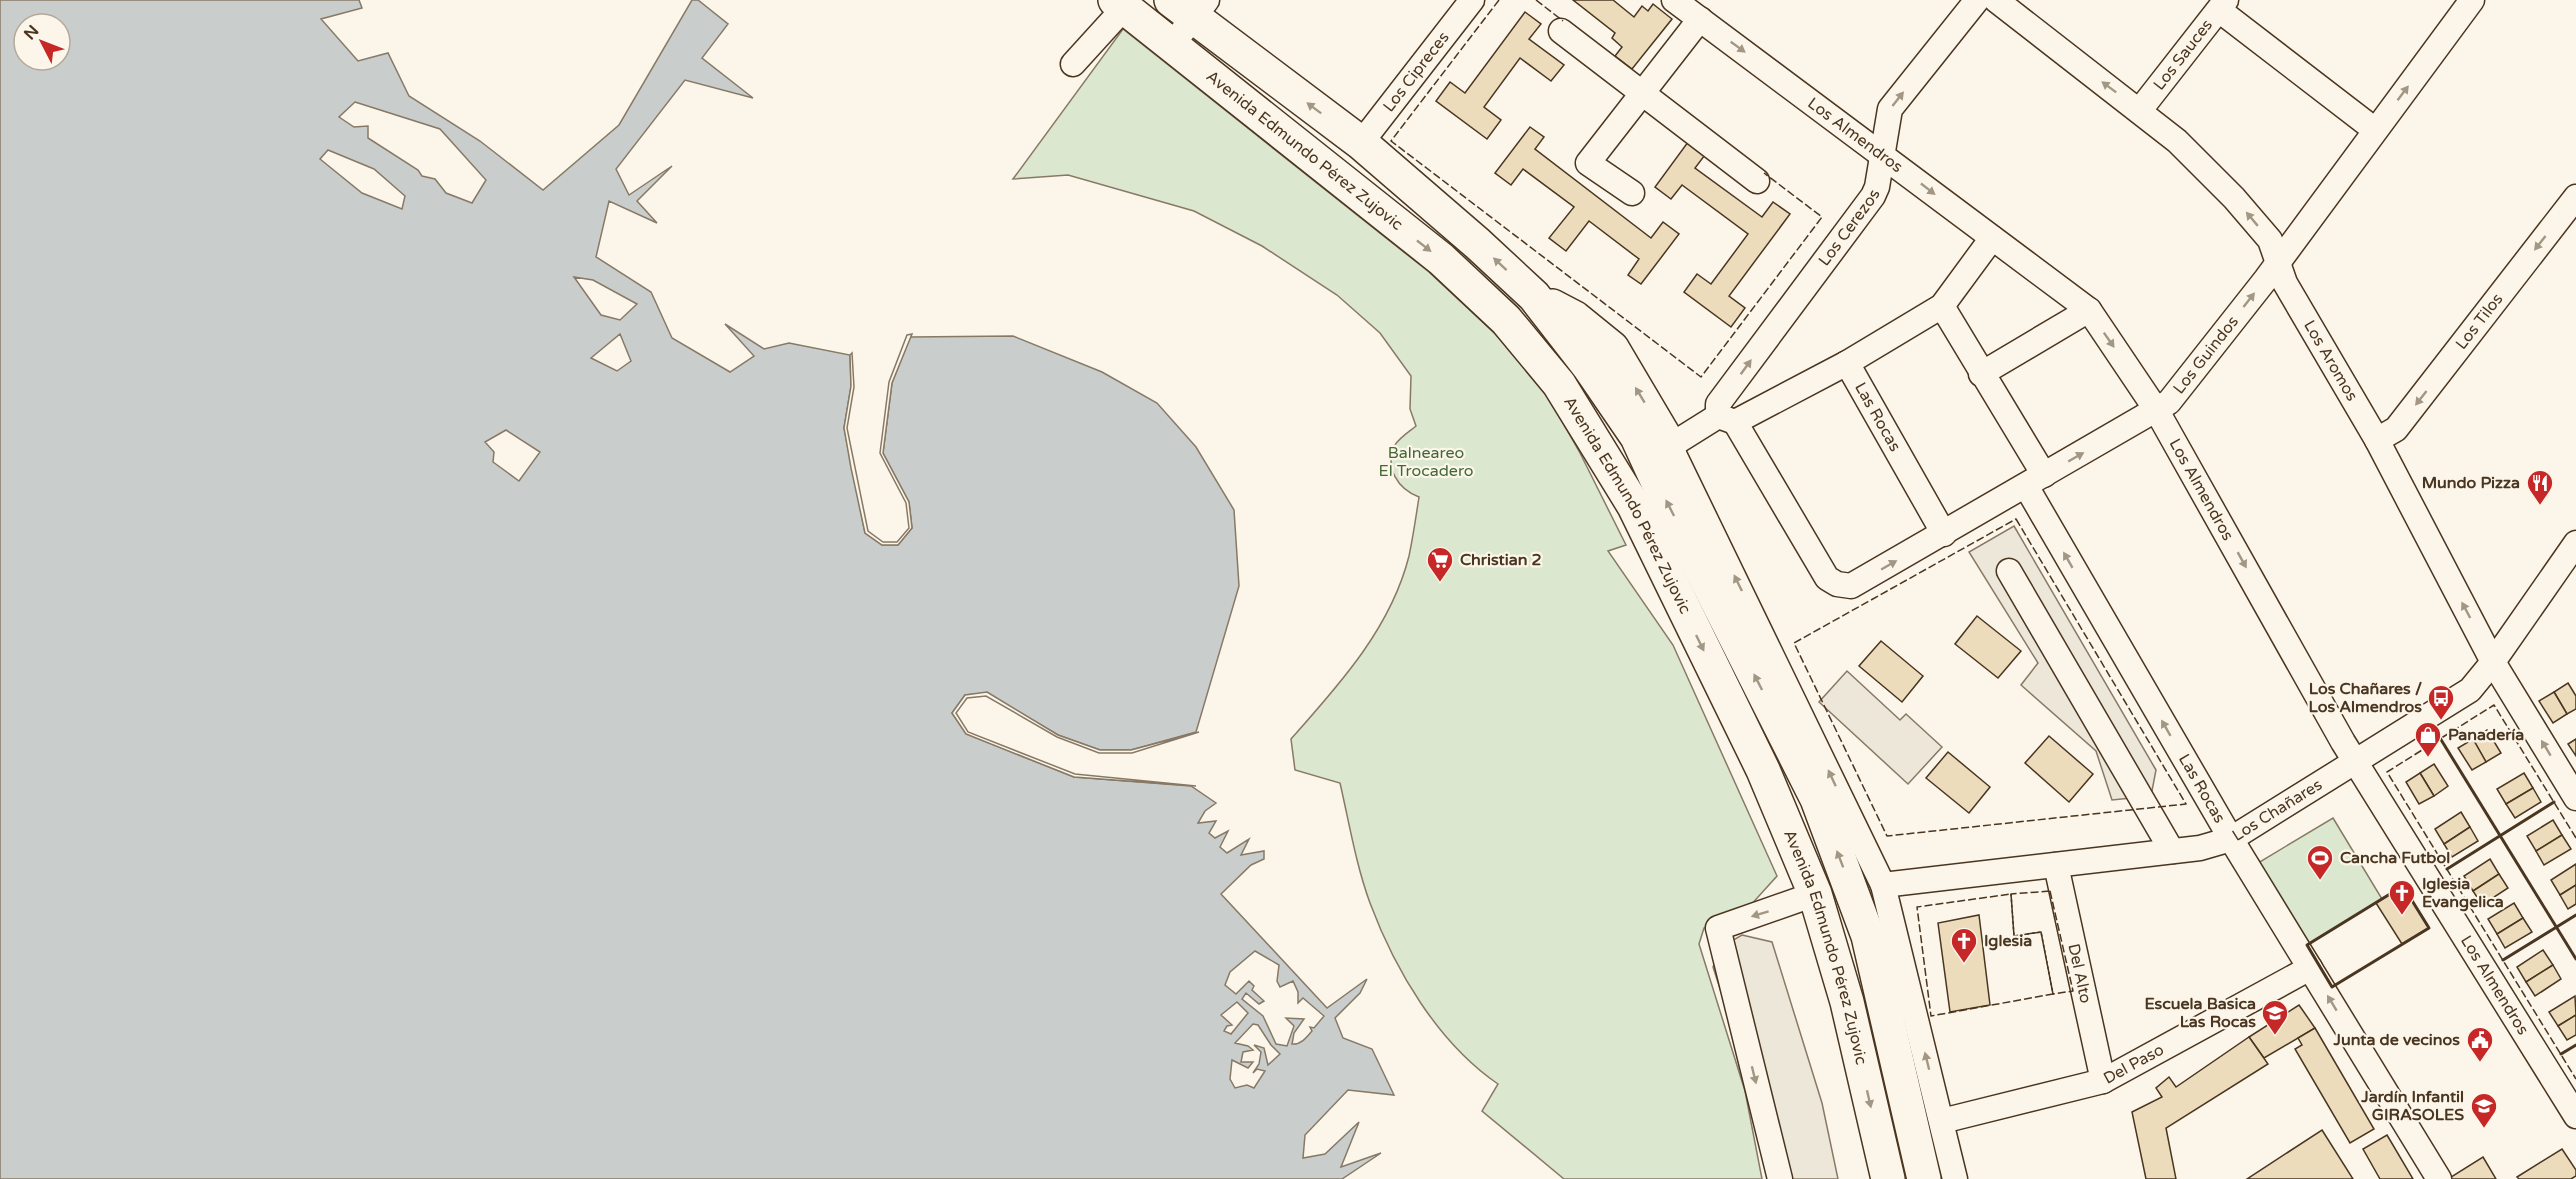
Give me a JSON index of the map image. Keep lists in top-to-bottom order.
{
  "streets": {
    "highway": ["Avenida Edmundo Pérez Zujovic"],
    "street": [
      "Los Sauces",
      "Los Cipreces",
      "Los Almendros",
      "Los Cerezos",
      "Los Tilos",
      "Los Guindos",
      "Los Aromos",
      "Las Rocas",
      "Los Chañares",
      "Del Alto",
      "Del Paso"
    ]
  },
  "crossings": [
    ["Los Sauces", "Los Aromos"],
    ["Los Cipreces", "Avenida Edmundo Pérez Zujovic"],
    ["Los Almendros", "Los Cerezos"],
    ["Los Almendros", "Los Guindos"],
    ["Los Almendros", "Los Chañares"],
    ["Los Cerezos", "Los Guindos"],
    ["Los Tilos", "Los Aromos"],
    ["Los Guindos", "Los Aromos"],
    ["Los Guindos", "Las Rocas"],
    ["Los Aromos", "Los Chañares"],
    ["Las Rocas", "Los Chañares"],
    ["Las Rocas", "Del Paso"],
    ["Los Chañares", "Del Alto"],
    ["Del Alto", "Del Paso"]
  ],
  "one_way": ["Los Cerezos", "Los Tilos", "Los Aromos"],
  "parks": ["Balneareo El Trocadero"],
  "places": {
    "restaurant": ["Mundo Pizza"],
    "supermarket": ["Christian 2"],
    "bus stop": ["Los Chañares / Los Almendros"],
    "shop": ["Panadería"],
    "sports": ["Cancha Futbol"],
    "church": ["Iglesia Evangelica", "Iglesia"],
    "school or university": ["Escuela Basica Las Rocas", "Jardín Infantil GIRASOLES"],
    "public building": ["Junta de vecinos"]
  },
  "north": "top left"
}
